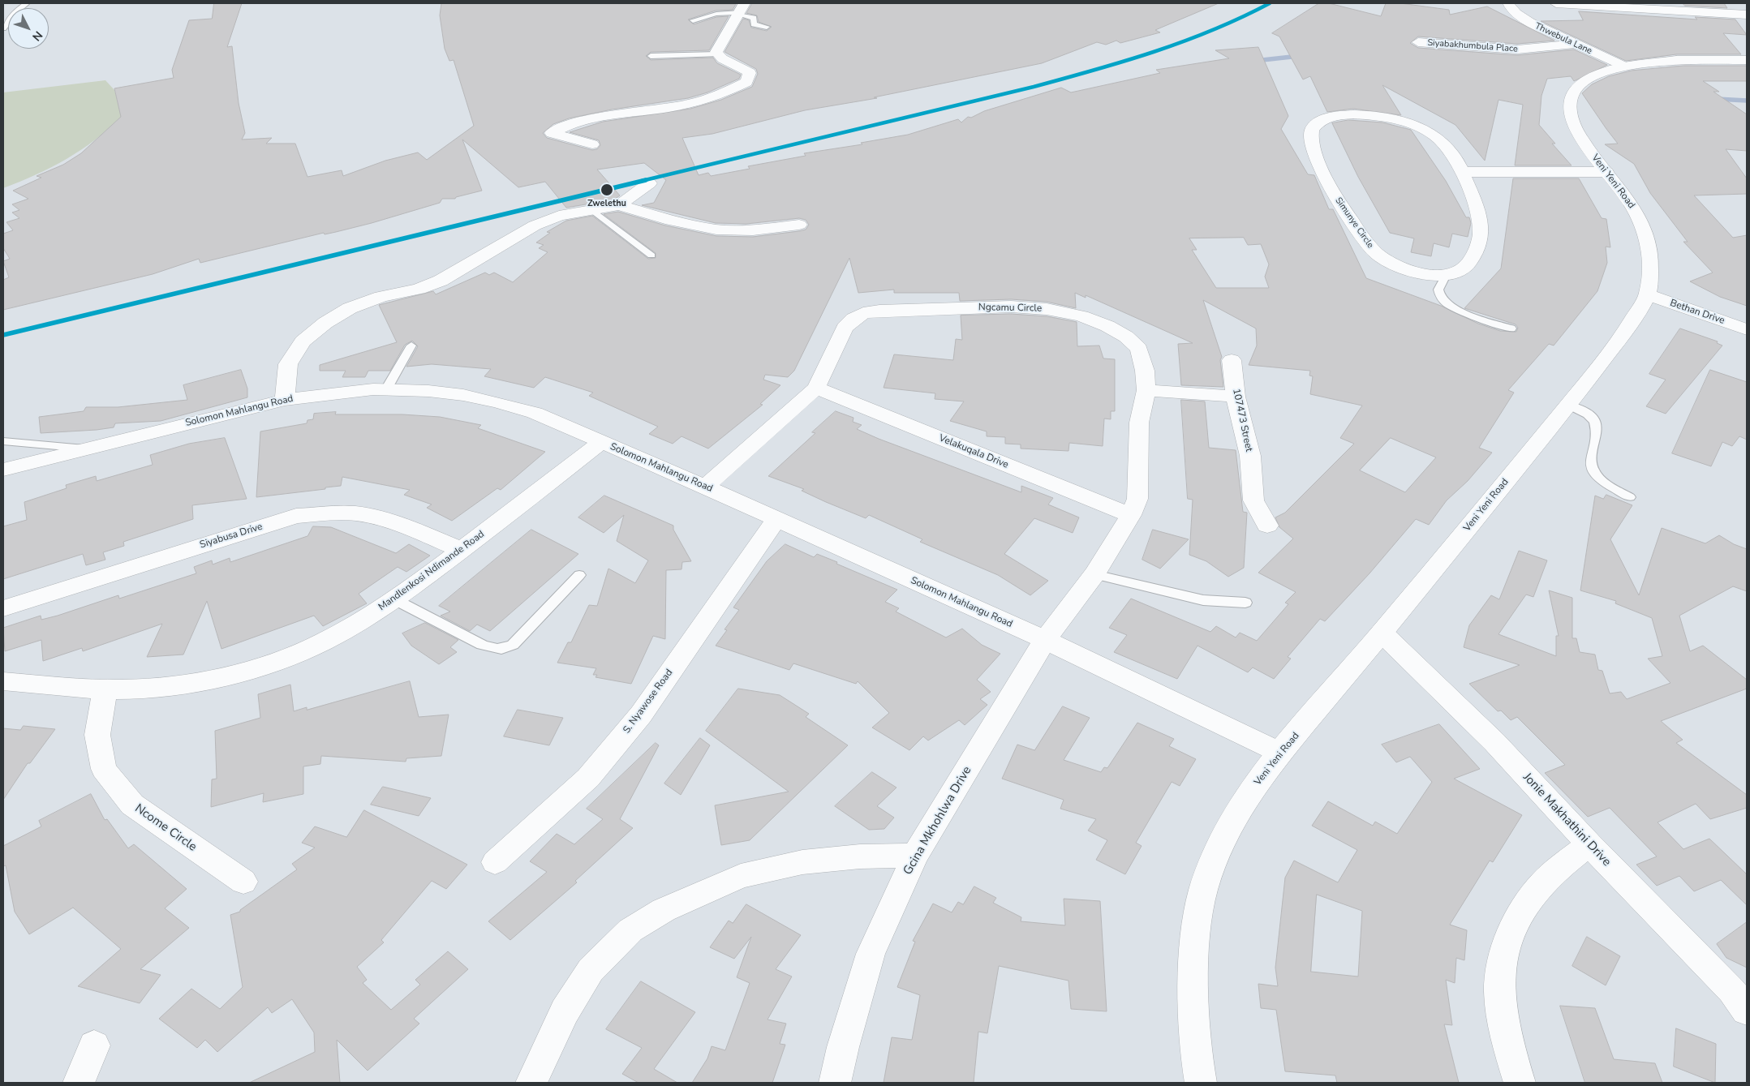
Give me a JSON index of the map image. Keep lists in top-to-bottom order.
{
  "streets": {
    "street": [
      "Thwebula Lane",
      "Siyabakhumbula Place",
      "Veni Yeni Road",
      "Simunye Circle",
      "Ngcamu Circle",
      "Bethan Drive",
      "Solomon Mahlangu Road",
      "107473 Street",
      "Velakuqala Drive",
      "Siyabusa Drive",
      "Mandlenkosi Ndimande Road",
      "S. Nyawose Road",
      "Jonie Makhathini Drive",
      "Gcina Mkhohlwa Drive",
      "Ncome Circle"
    ]
  },
  "crossings": [
    ["Thwebula Lane", "Siyabakhumbula Place"],
    ["Thwebula Lane", "Veni Yeni Road"],
    ["Veni Yeni Road", "Bethan Drive"],
    ["Veni Yeni Road", "Solomon Mahlangu Road"],
    ["Veni Yeni Road", "Jonie Makhathini Drive"],
    ["Ngcamu Circle", "Solomon Mahlangu Road"],
    ["Ngcamu Circle", "Velakuqala Drive"],
    ["Ngcamu Circle", "Gcina Mkhohlwa Drive"],
    ["Solomon Mahlangu Road", "Mandlenkosi Ndimande Road"],
    ["Solomon Mahlangu Road", "S. Nyawose Road"],
    ["Solomon Mahlangu Road", "Gcina Mkhohlwa Drive"],
    ["Siyabusa Drive", "Mandlenkosi Ndimande Road"],
    ["Mandlenkosi Ndimande Road", "Ncome Circle"]
  ],
  "places": ["Zwelethu"],
  "north": "bottom right"
}
